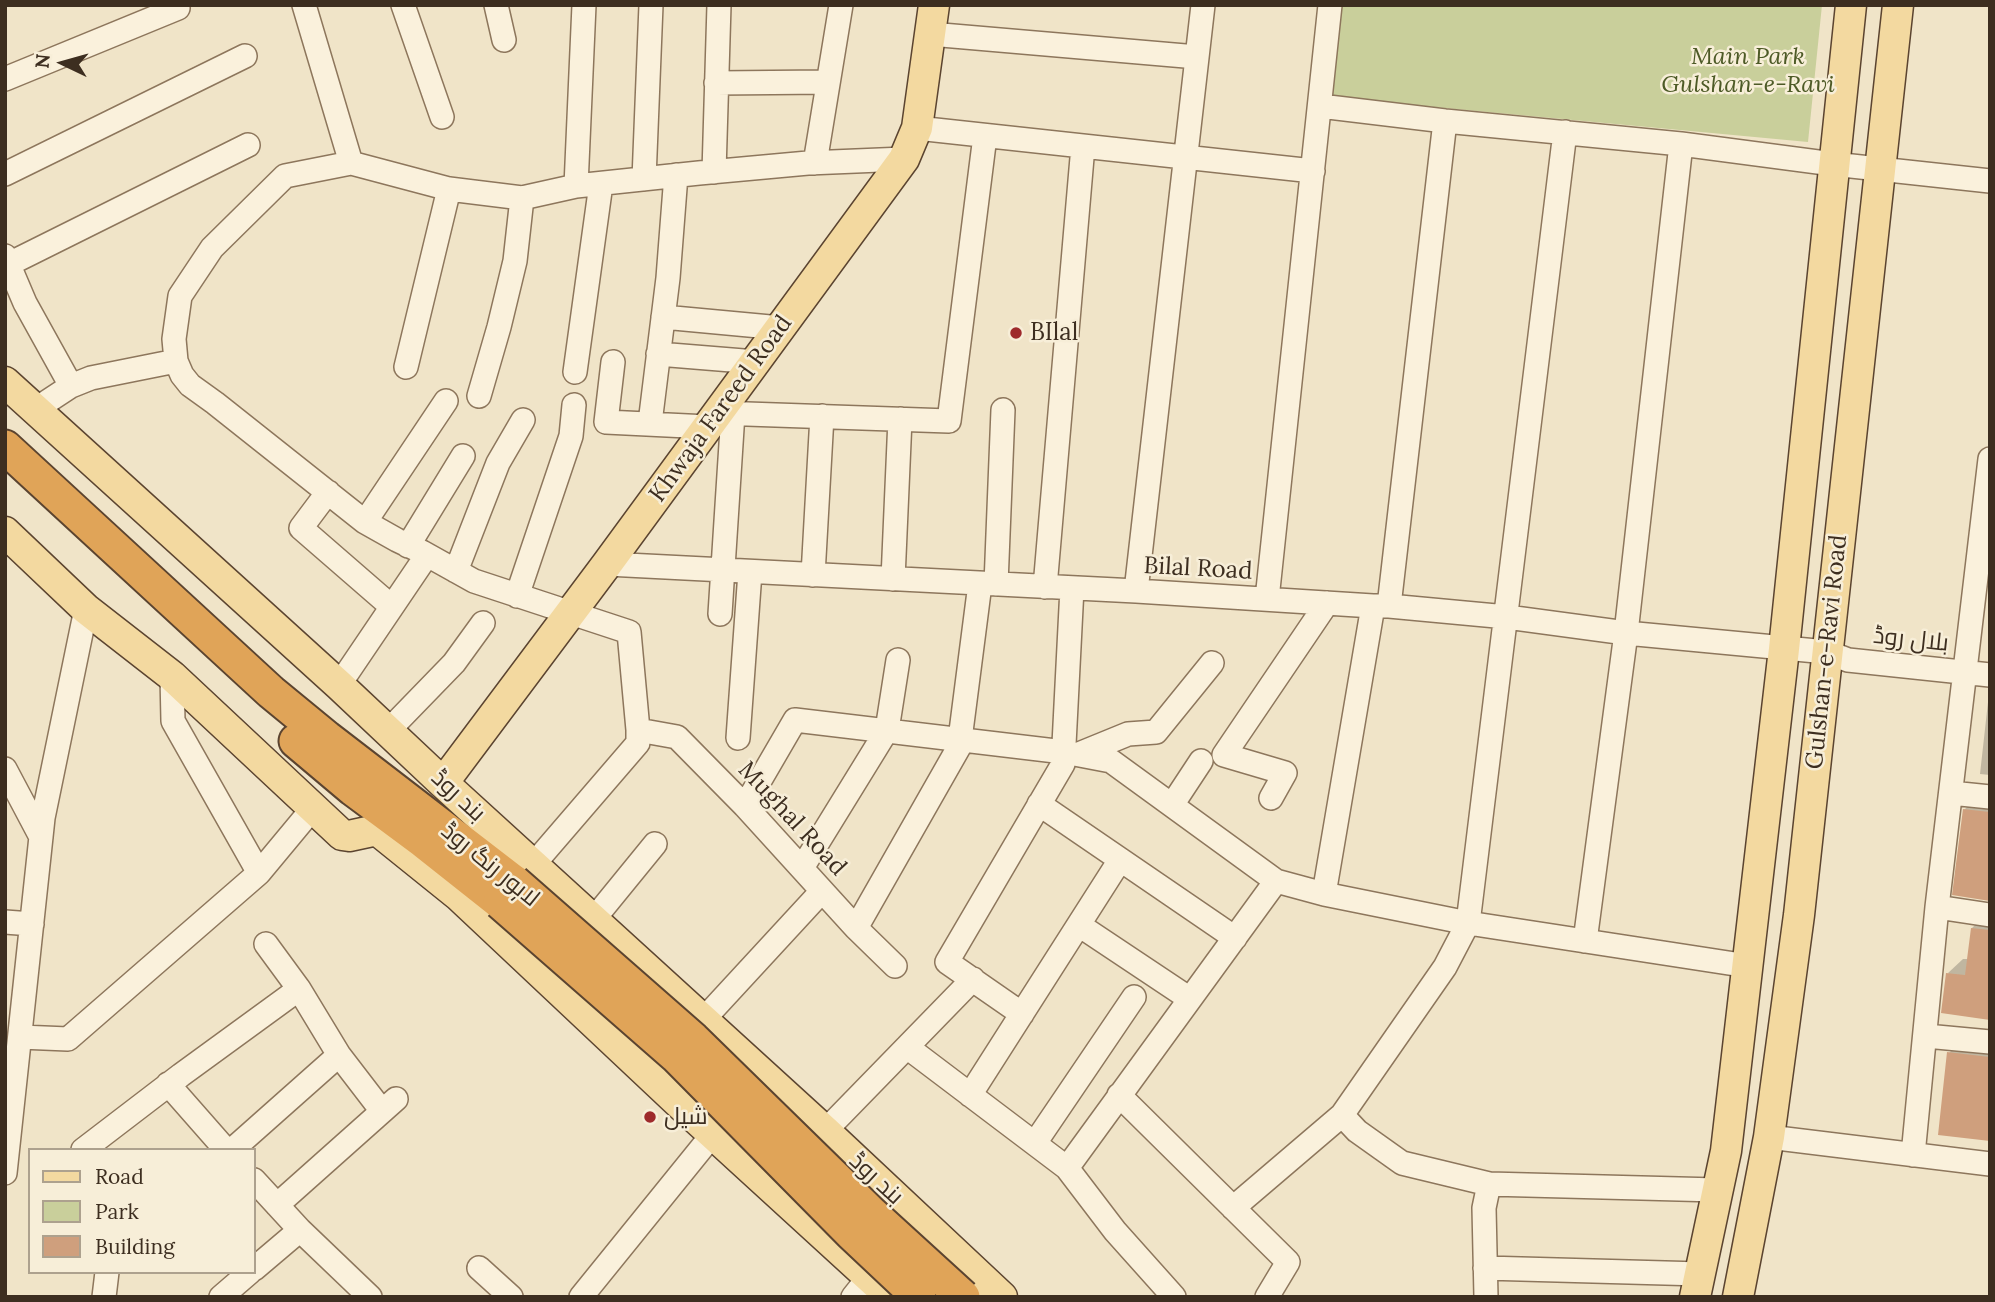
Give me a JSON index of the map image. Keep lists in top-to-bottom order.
{
  "streets": {
    "highway": ["لاہور رنگ روڈ"],
    "main road": ["Khwaja Fareed Road", "Gulshan-e-Ravi Road", "بند روڈ"],
    "street": ["Bilal Road", "بلال روڈ", "Mughal Road"]
  },
  "crossings": [
    ["Khwaja Fareed Road", "Bilal Road"],
    ["Khwaja Fareed Road", "بند روڈ"],
    ["Bilal Road", "بلال روڈ"],
    ["Bilal Road", "Gulshan-e-Ravi Road"],
    ["بلال روڈ", "Gulshan-e-Ravi Road"],
    ["بند روڈ", "لاہور رنگ روڈ"]
  ],
  "parks": ["Main Park Gulshan-e-Ravi"],
  "places": ["BIlal", "شیل"],
  "legend": ["Road", "Park", "Building"],
  "north": "left"
}
